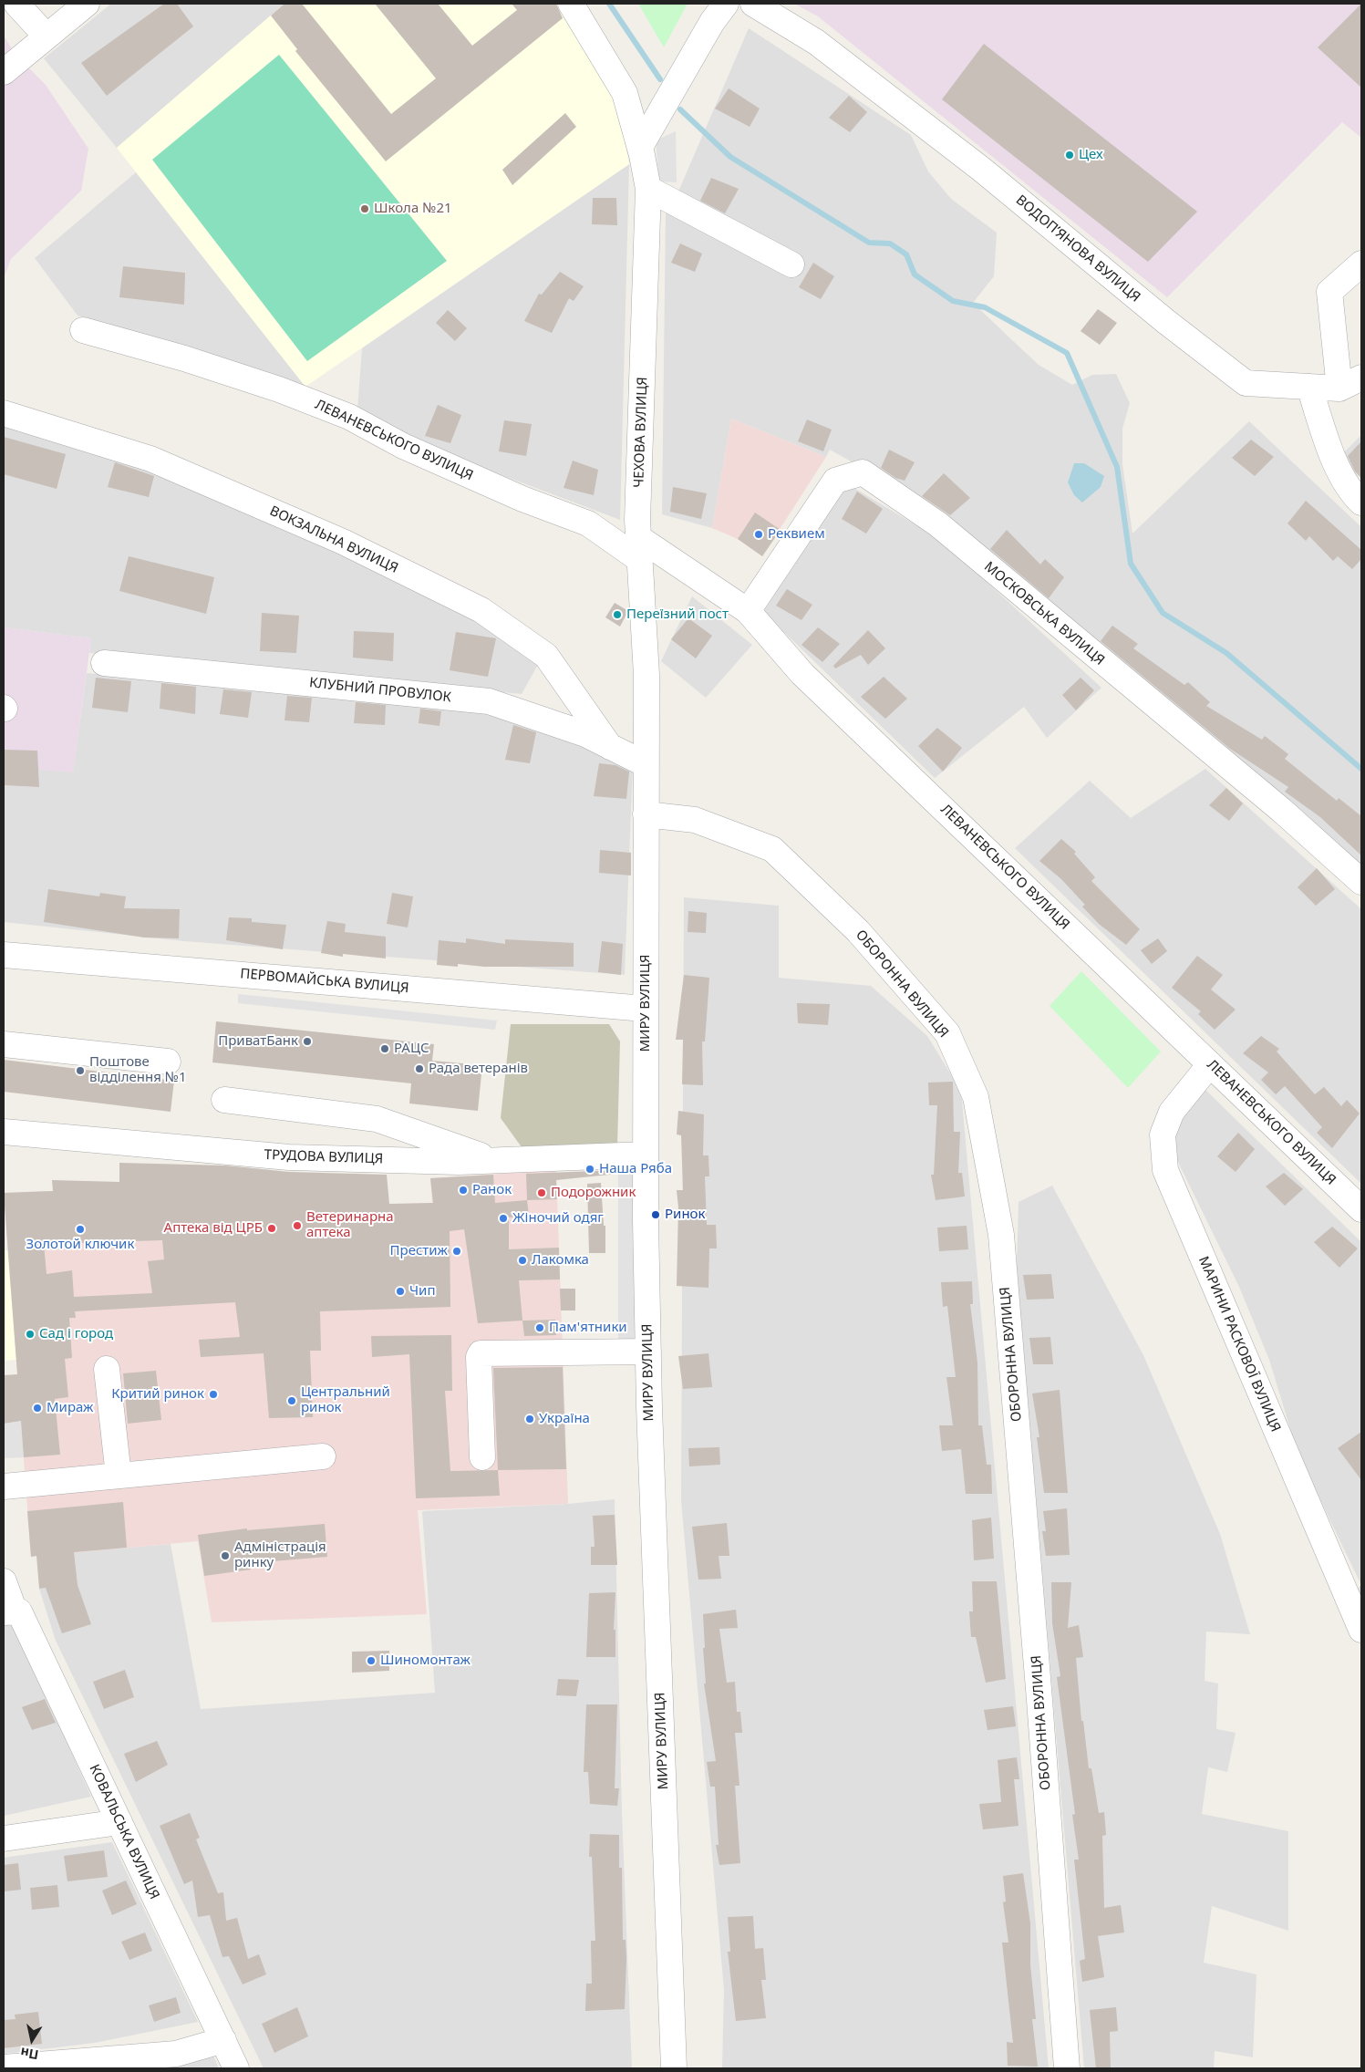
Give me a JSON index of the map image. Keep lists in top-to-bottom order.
{
  "streets": {
    "street": [
      "ВОДОП’ЯНОВА ВУЛИЦЯ",
      "ЧЕХОВА ВУЛИЦЯ",
      "ЛЕВАНЕВСЬКОГО ВУЛИЦЯ",
      "ВОКЗАЛЬНА ВУЛИЦЯ",
      "МОСКОВСЬКА ВУЛИЦЯ",
      "КЛУБНИЙ ПРОВУЛОК",
      "ПЕРВОМАЙСЬКА ВУЛИЦЯ",
      "ОБОРОННА ВУЛИЦЯ",
      "МИРУ ВУЛИЦЯ",
      "ТРУДОВА ВУЛИЦЯ",
      "МАРИНИ РАСКОВОЇ ВУЛИЦЯ",
      "КОВАЛЬСЬКА ВУЛИЦЯ"
    ]
  },
  "crossings": [
    ["ЧЕХОВА ВУЛИЦЯ", "ЛЕВАНЕВСЬКОГО ВУЛИЦЯ"],
    ["ЧЕХОВА ВУЛИЦЯ", "МИРУ ВУЛИЦЯ"],
    ["ЛЕВАНЕВСЬКОГО ВУЛИЦЯ", "МОСКОВСЬКА ВУЛИЦЯ"],
    ["ЛЕВАНЕВСЬКОГО ВУЛИЦЯ", "МАРИНИ РАСКОВОЇ ВУЛИЦЯ"],
    ["ВОКЗАЛЬНА ВУЛИЦЯ", "КЛУБНИЙ ПРОВУЛОК"],
    ["КЛУБНИЙ ПРОВУЛОК", "МИРУ ВУЛИЦЯ"],
    ["ПЕРВОМАЙСЬКА ВУЛИЦЯ", "МИРУ ВУЛИЦЯ"],
    ["ОБОРОННА ВУЛИЦЯ", "МИРУ ВУЛИЦЯ"],
    ["МИРУ ВУЛИЦЯ", "ТРУДОВА ВУЛИЦЯ"]
  ],
  "places": [
    "Цех",
    "Школа №21",
    "Реквием",
    "Переїзний пост",
    "ПриватБанк",
    "РАЦС",
    "Рада ветеранів",
    "Поштове відділення №1",
    "Наша Ряба",
    "Ранок",
    "Подорожник",
    "Ринок",
    "Жіночий одяг",
    "Ветеринарна аптека",
    "Аптека від ЦРБ",
    "Золотой ключик",
    "Престиж",
    "Лакомка",
    "Чип",
    "Пам'ятники",
    "Сад і город",
    "Критий ринок",
    "Центральний ринок",
    "Мираж",
    "Україна",
    "Адміністрація ринку",
    "Шиномонтаж"
  ],
  "north": "bottom"
}
